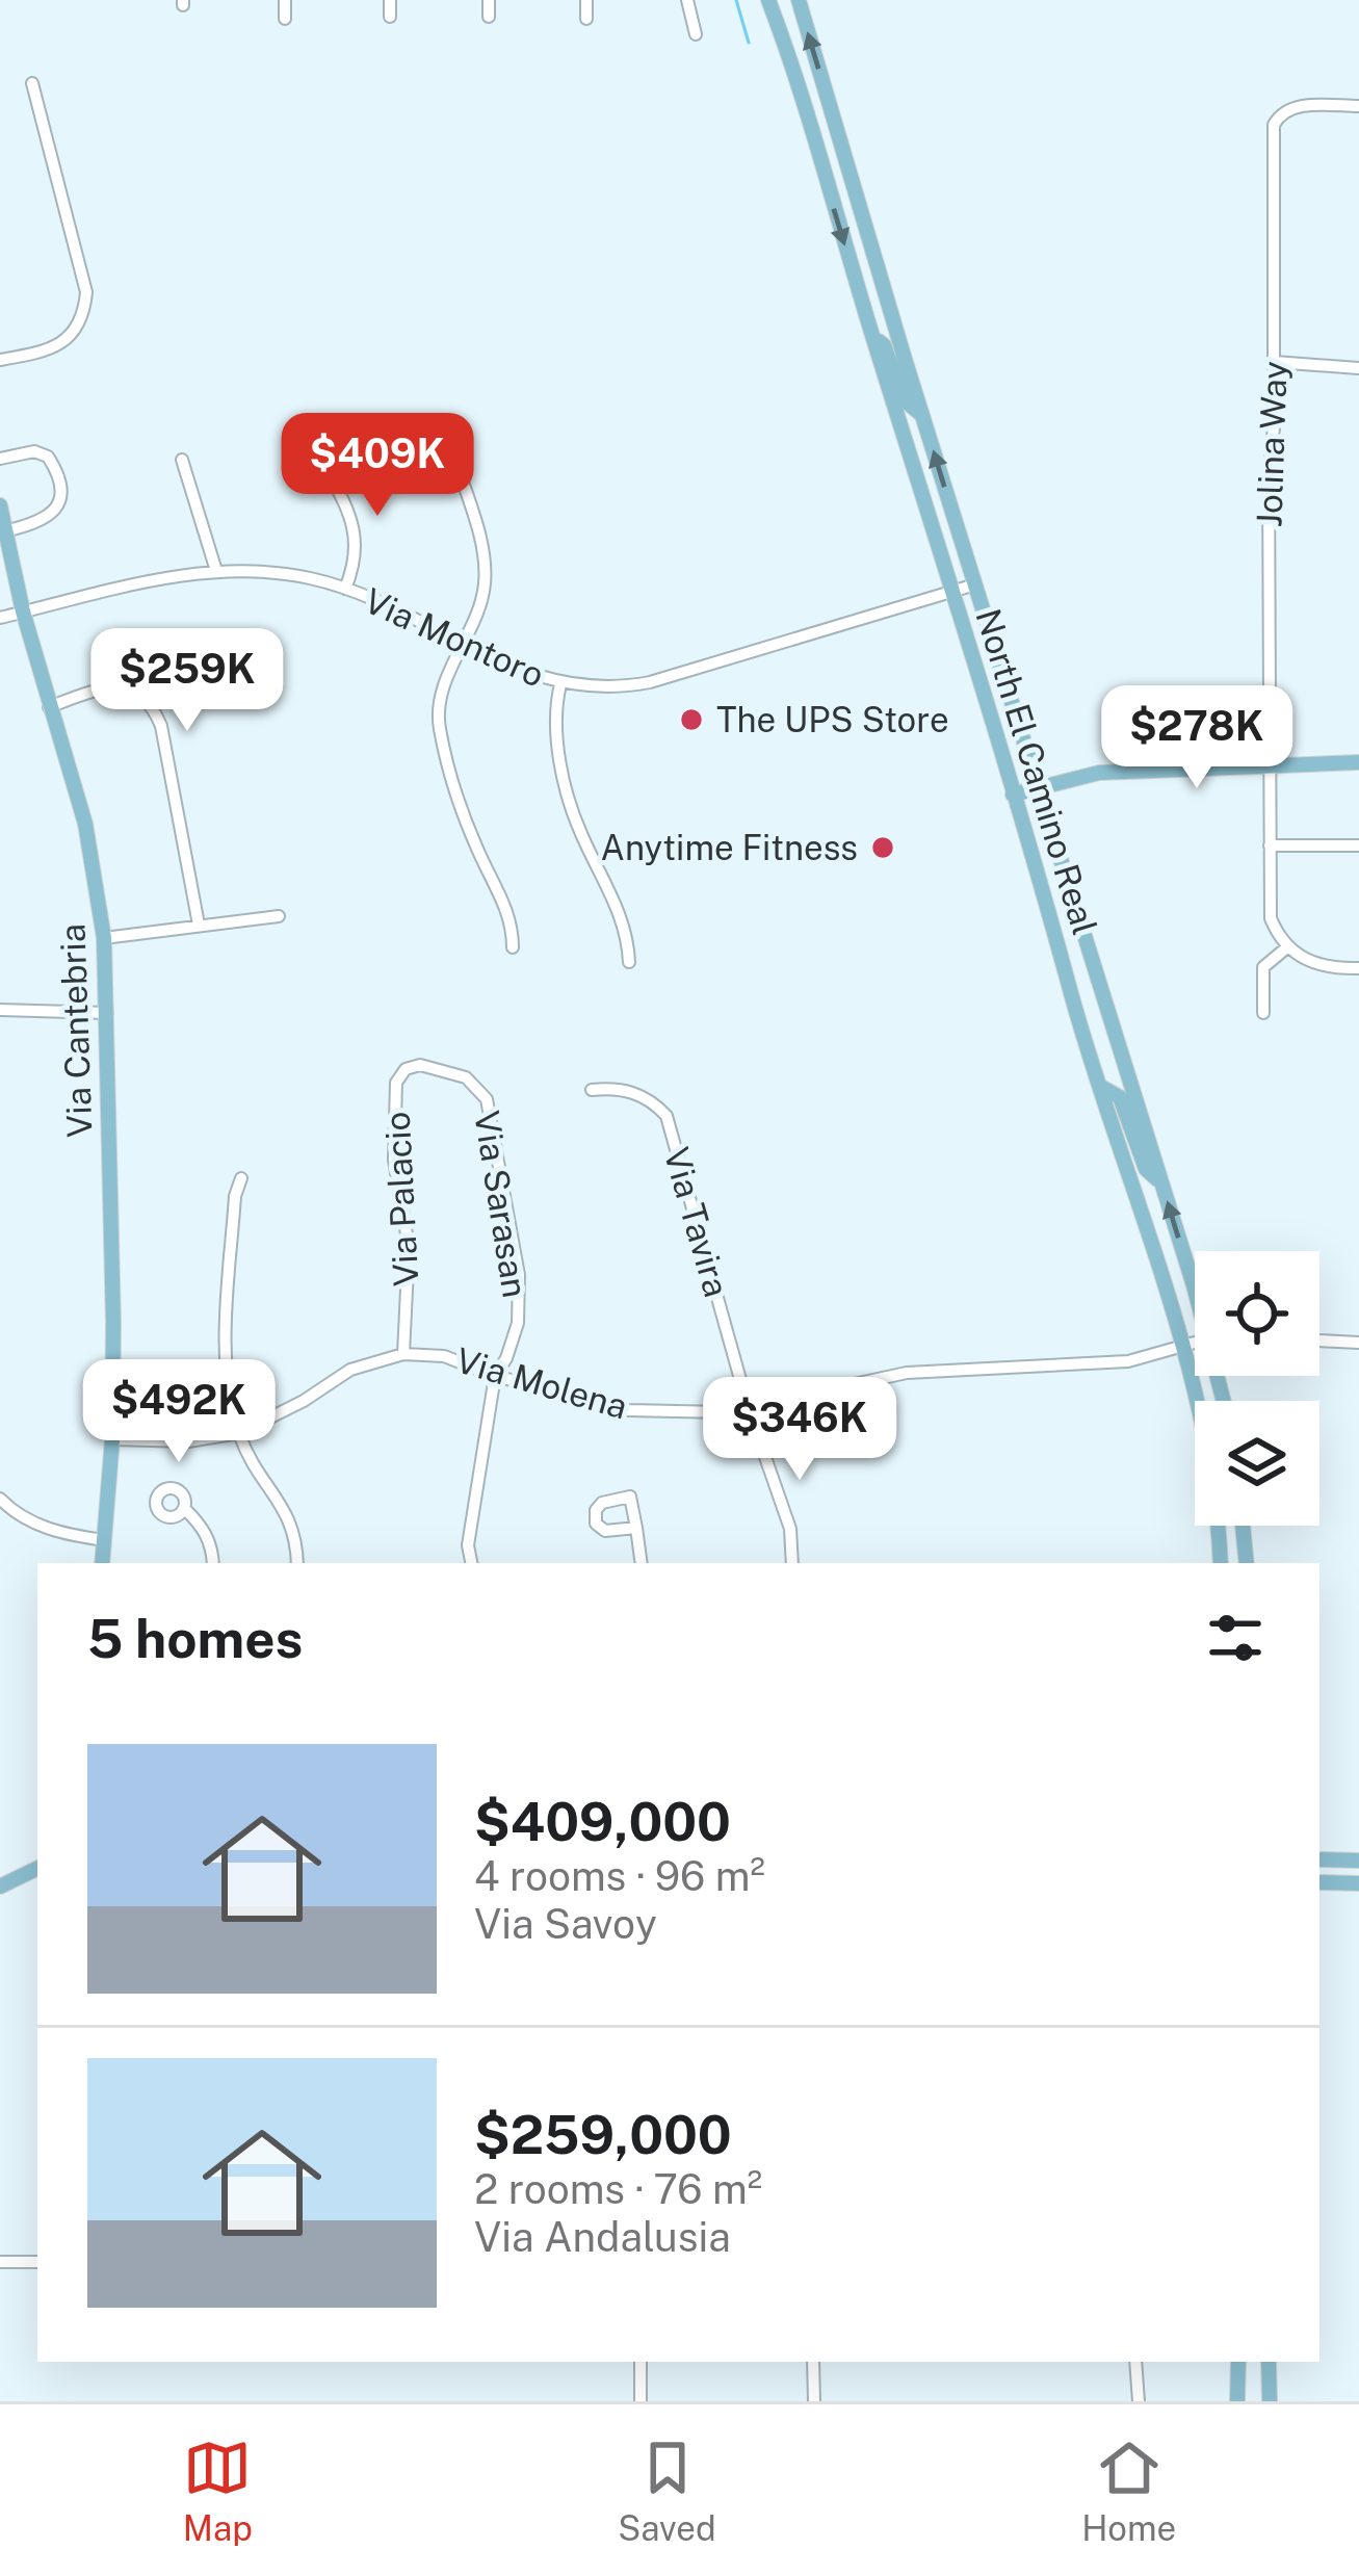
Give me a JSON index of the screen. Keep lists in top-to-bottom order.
{
  "streets": {
    "main road": ["North El Camino Real", "Via Cantebria"],
    "street": [
      "Jolina Way",
      "Via Montoro",
      "Via Palacio",
      "Via Sarasan",
      "Via Tavira",
      "Via Molena"
    ]
  },
  "crossings": [
    ["Via Montoro", "North El Camino Real"],
    ["Via Montoro", "Via Cantebria"],
    ["North El Camino Real", "Via Molena"],
    ["Via Cantebria", "Via Molena"],
    ["Via Palacio", "Via Sarasan"],
    ["Via Palacio", "Via Molena"],
    ["Via Sarasan", "Via Molena"],
    ["Via Tavira", "Via Molena"]
  ],
  "places": ["The UPS Store", "Anytime Fitness"],
  "page": {
    "price": [
      "$409K",
      "$259K",
      "$278K",
      "$492K",
      "$346K"
    ],
    "heading": "5 homes",
    "list": [
      {
        "name": "$409,000",
        "note": "4 rooms · 96 m² · Via Savoy"
      },
      {
        "name": "$259,000",
        "note": "2 rooms · 76 m² · Via Andalusia"
      }
    ],
    "tabs": ["Map", "Saved", "Home"]
  }
}
